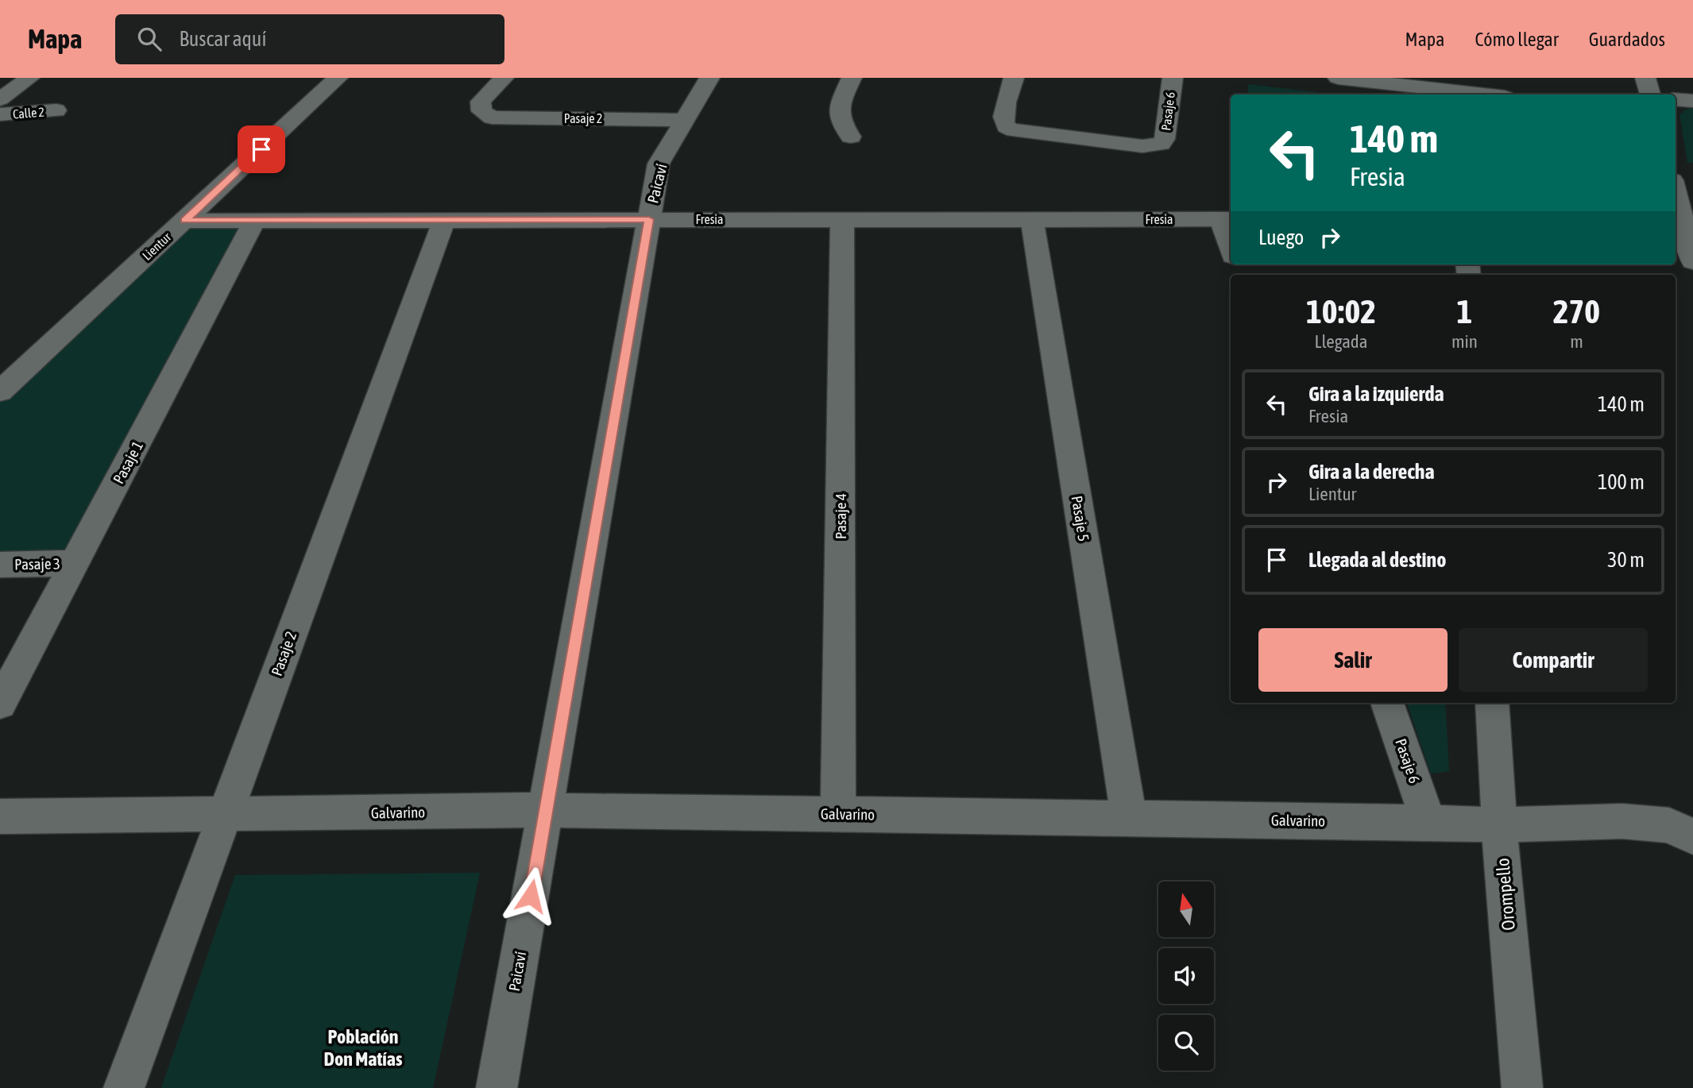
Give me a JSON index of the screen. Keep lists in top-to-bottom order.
{
  "streets": {
    "street": [
      "Pasaje 6",
      "Calle 2",
      "Pasaje 2",
      "Paicaví",
      "Fresia",
      "Lientur",
      "Pasaje 1",
      "Pasaje 4",
      "Pasaje 5",
      "Pasaje 3",
      "Galvarino",
      "Orompello"
    ]
  },
  "crossings": [
    ["Pasaje 6", "Galvarino"],
    ["Pasaje 2", "Paicaví"],
    ["Pasaje 2", "Fresia"],
    ["Pasaje 2", "Galvarino"],
    ["Paicaví", "Fresia"],
    ["Paicaví", "Galvarino"],
    ["Fresia", "Lientur"],
    ["Fresia", "Pasaje 1"],
    ["Fresia", "Pasaje 4"],
    ["Fresia", "Pasaje 5"],
    ["Pasaje 1", "Pasaje 3"],
    ["Pasaje 4", "Galvarino"],
    ["Pasaje 5", "Galvarino"],
    ["Galvarino", "Orompello"]
  ],
  "districts": ["Población Don Matías"],
  "north": "top",
  "page": {
    "header": "Mapa",
    "search": "Buscar aquí",
    "nav": ["Mapa", "Cómo llegar", "Guardados"],
    "turn": ["140 m", "Fresia"],
    "then": "Luego",
    "eta": [
      "10:02",
      "Llegada",
      "1",
      "min",
      "270",
      "m"
    ],
    "list": [
      {
        "name": "Gira a la izquierda",
        "note": "Fresia",
        "value": "140 m"
      },
      {
        "name": "Gira a la derecha",
        "note": "Lientur",
        "value": "100 m"
      },
      {
        "name": "Llegada al destino",
        "value": "30 m"
      }
    ],
    "buttons": ["Salir", "Compartir"]
  }
}
